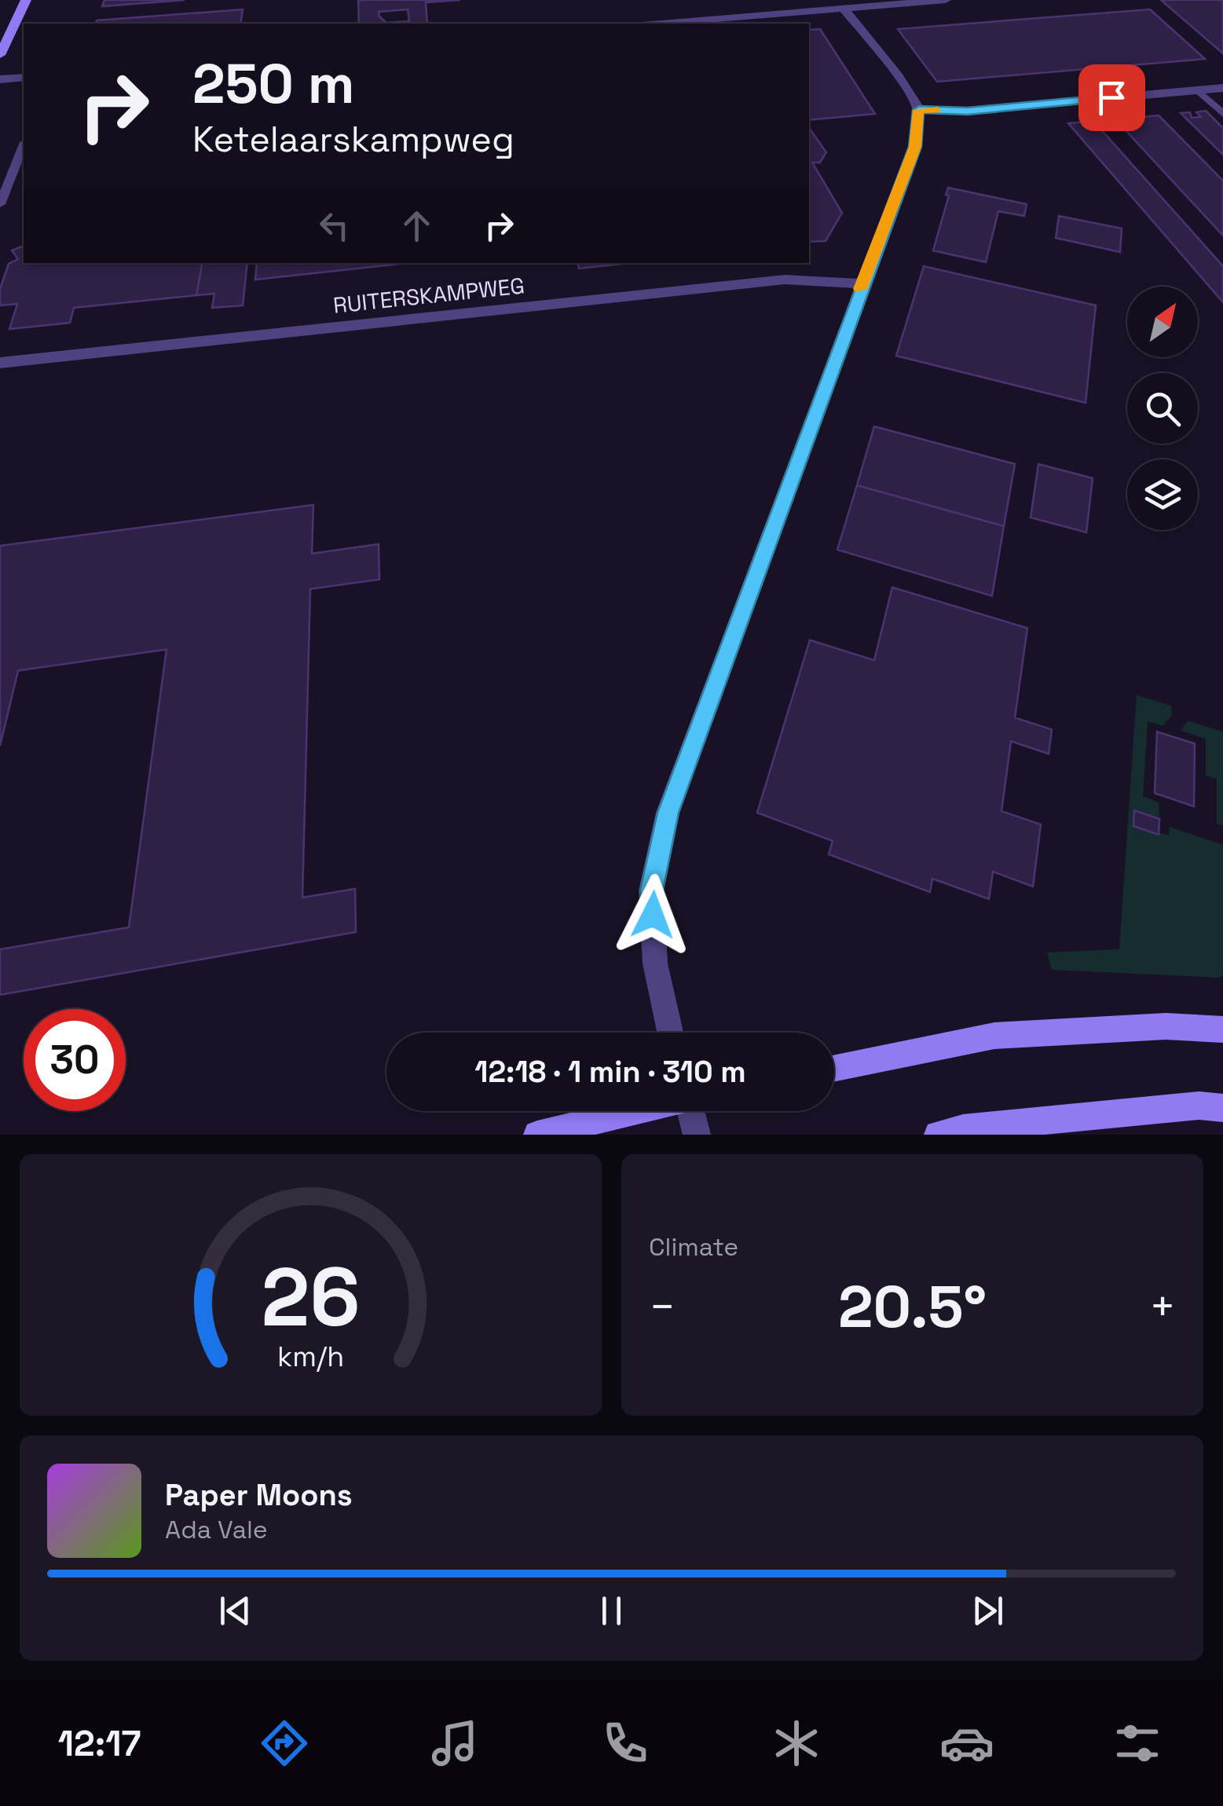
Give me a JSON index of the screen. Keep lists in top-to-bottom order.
{
  "streets": {
    "street": ["RUITERSKAMPWEG"]
  },
  "north": "top right",
  "page": {
    "turn": ["250 m", "Ketelaarskampweg"],
    "limit": "30",
    "trip": "12:18 · 1 min · 310 m",
    "tile": "Climate",
    "heat": ["−", "20.5°", "+"],
    "song": ["Paper Moons", "Ada Vale"],
    "tabs": "12:17",
    "gauge": ["26", "km/h"]
  }
}
